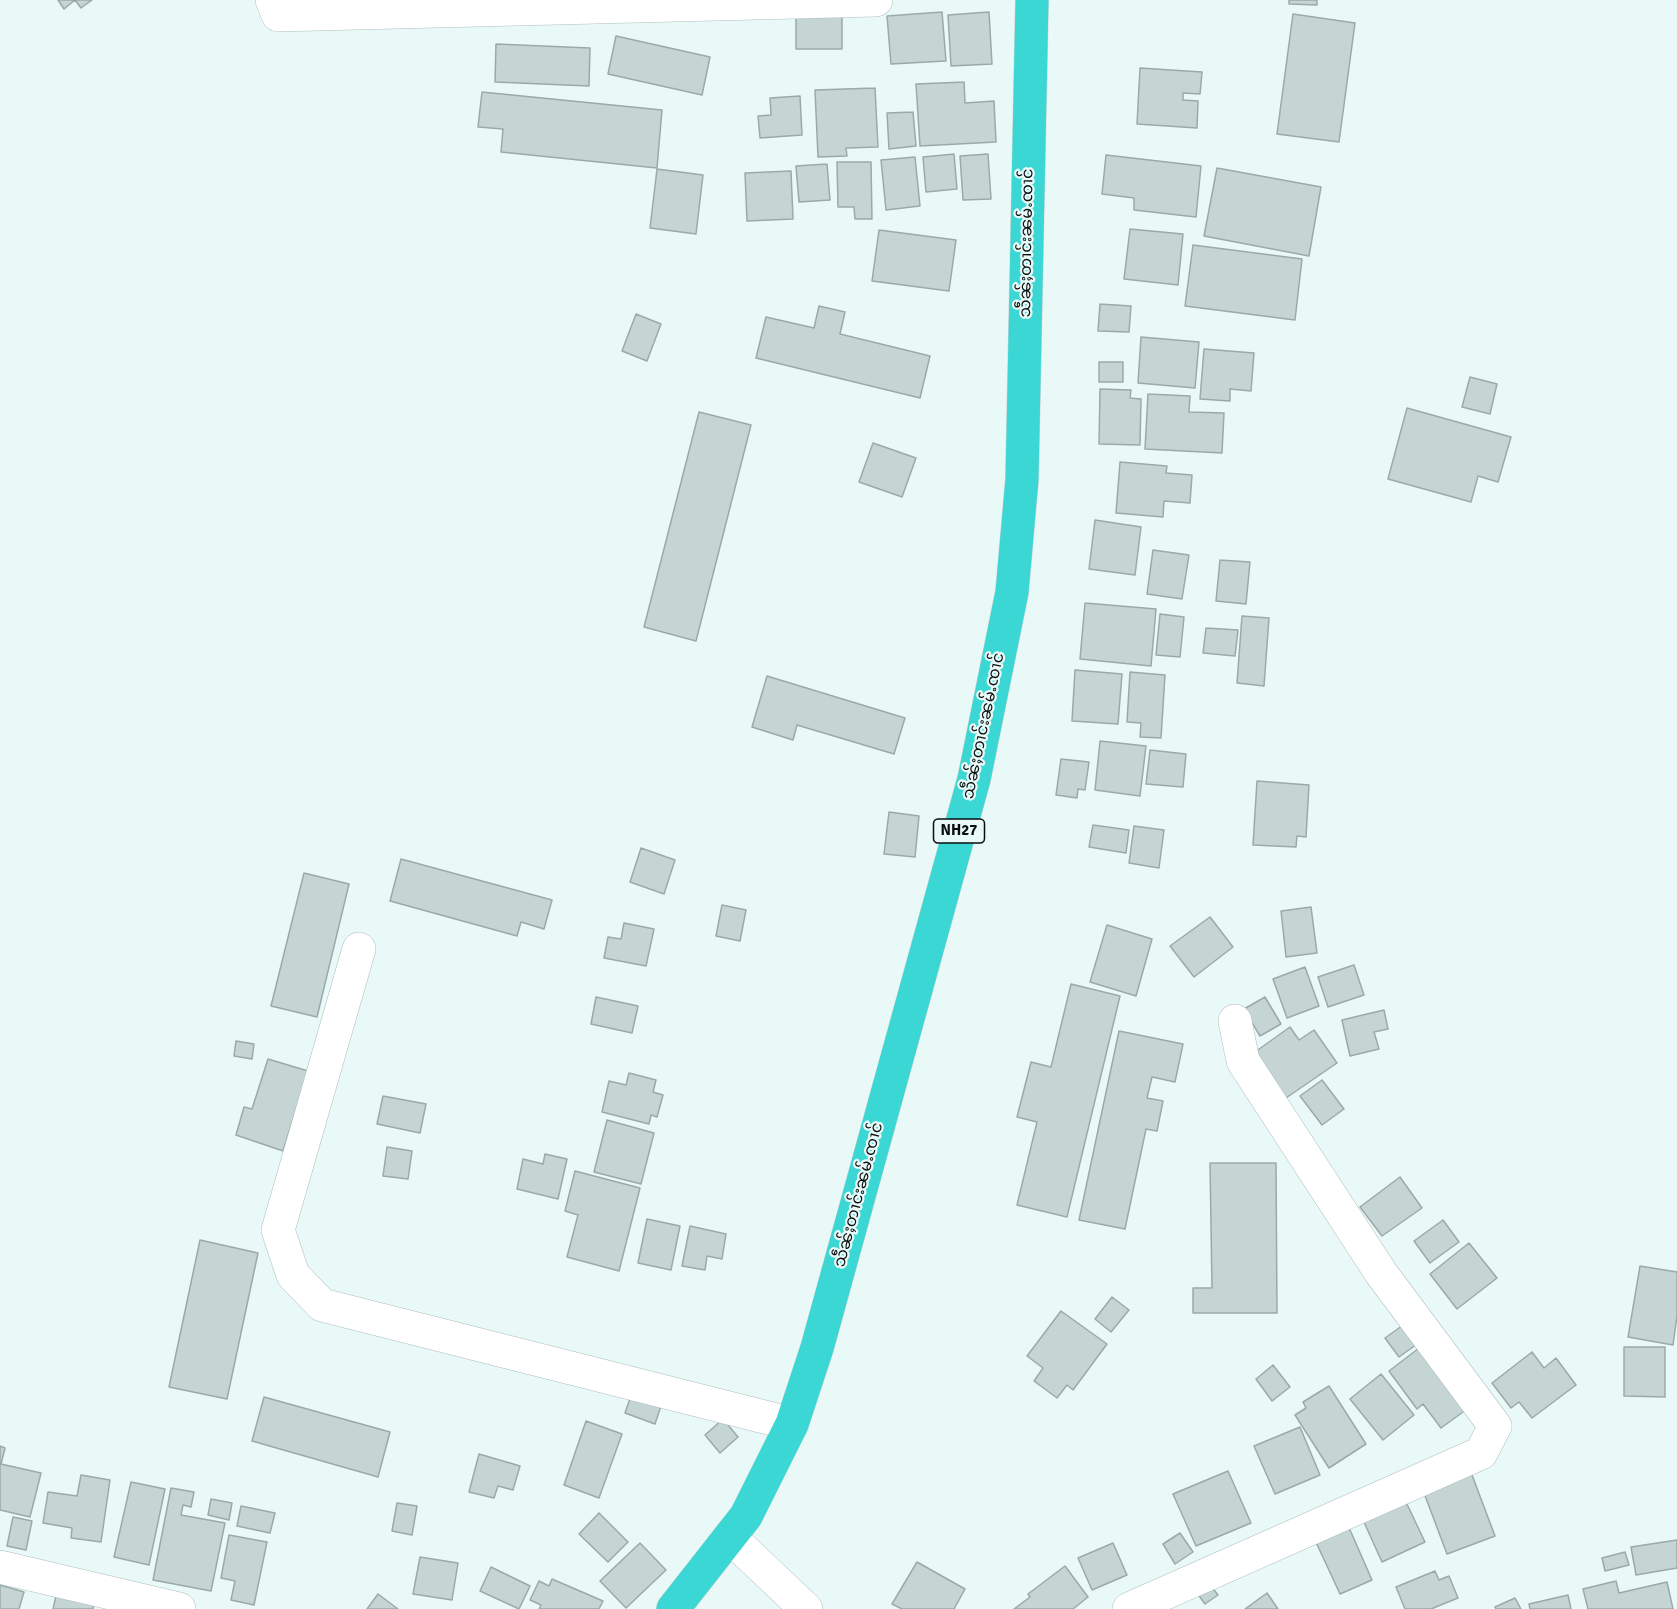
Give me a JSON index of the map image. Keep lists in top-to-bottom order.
{
  "streets": {
    "highway": ["သဵၼ်ႈတၢင်းၼမ်ႉၸၢင်", "NH27"]
  }
}
